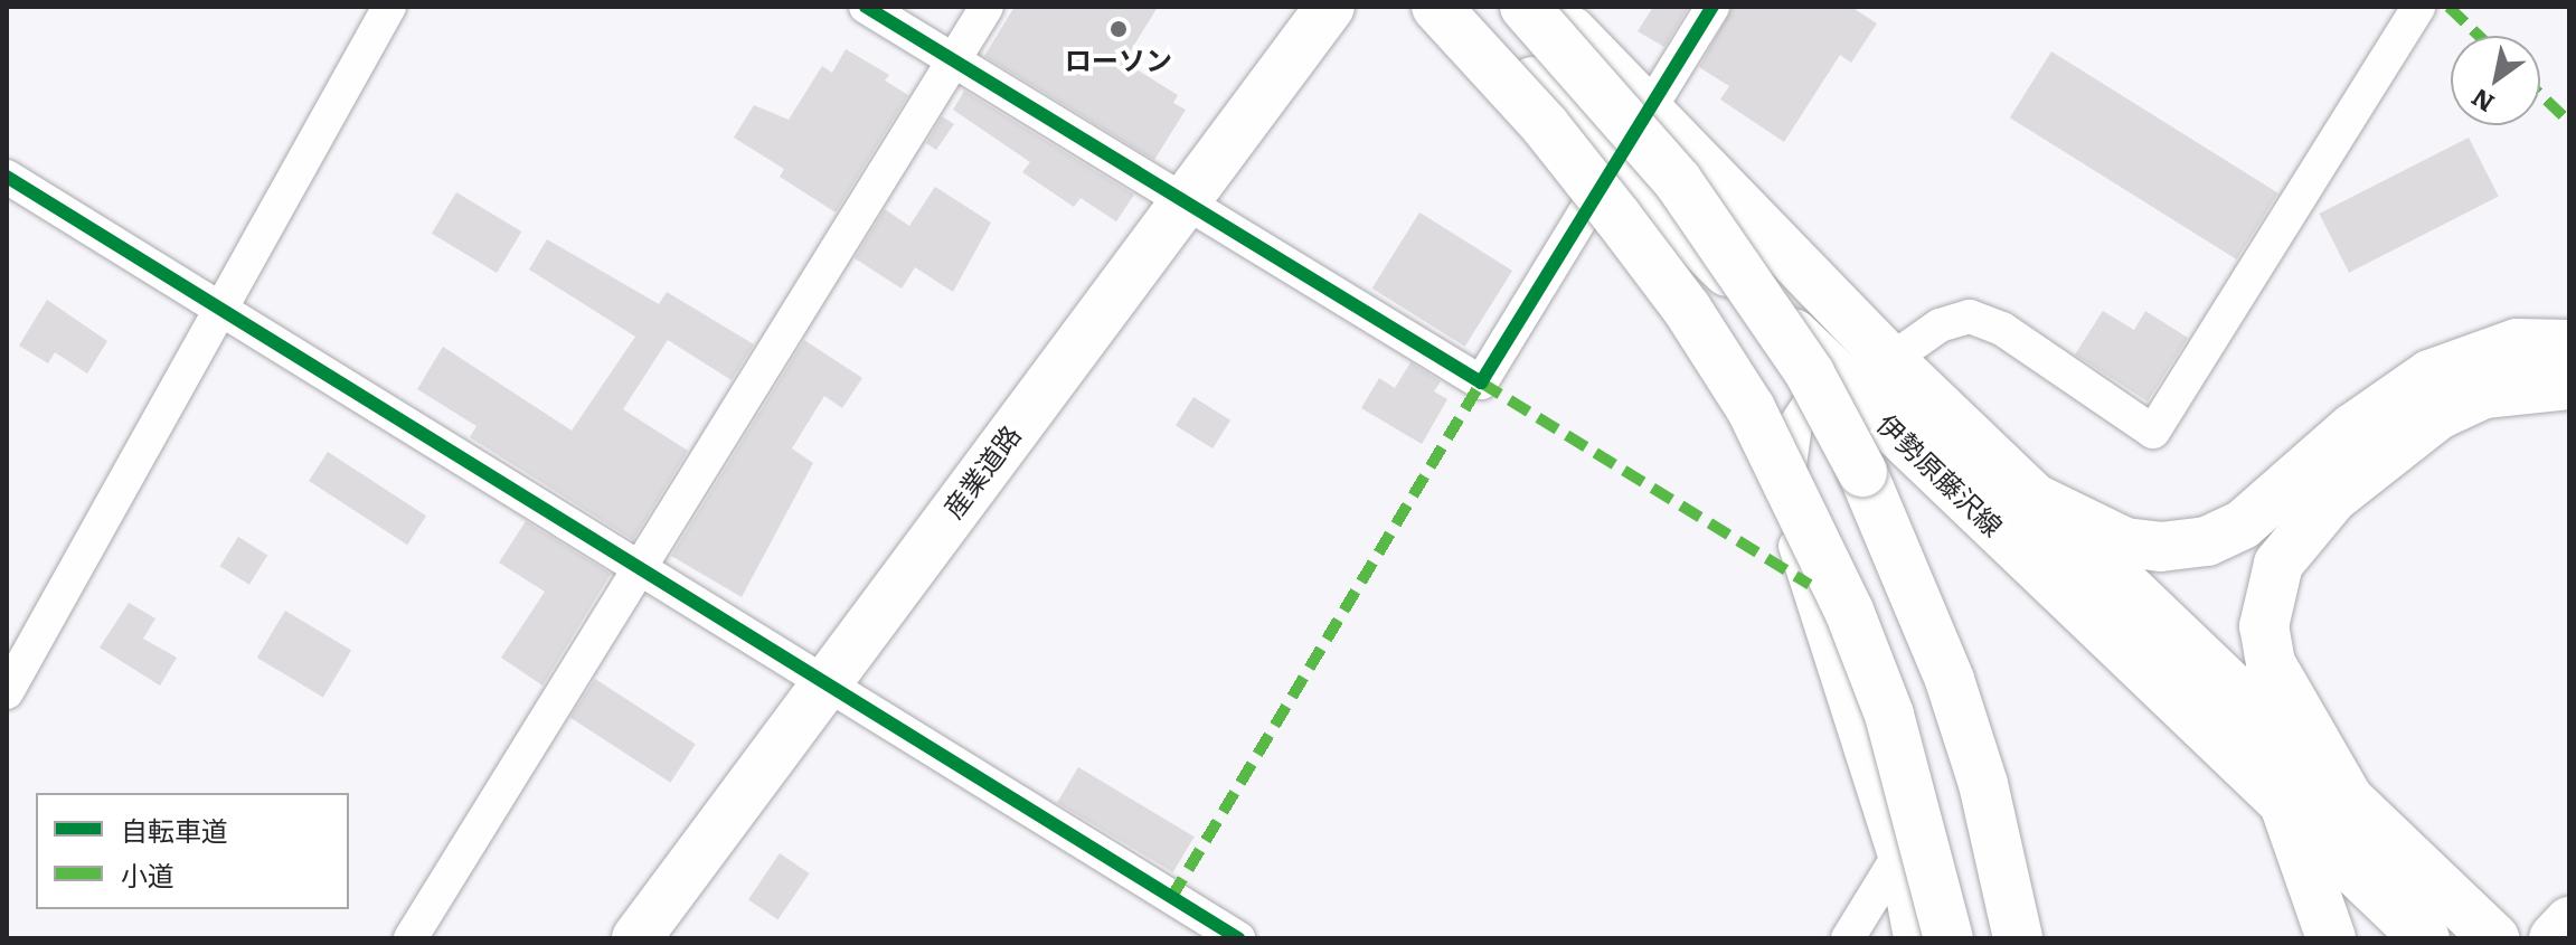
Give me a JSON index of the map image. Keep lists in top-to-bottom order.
{
  "streets": {
    "main road": ["産業道路", "伊勢原藤沢線"]
  },
  "places": ["ローソン"],
  "legend": ["自転車道", "小道"],
  "north": "bottom left"
}
